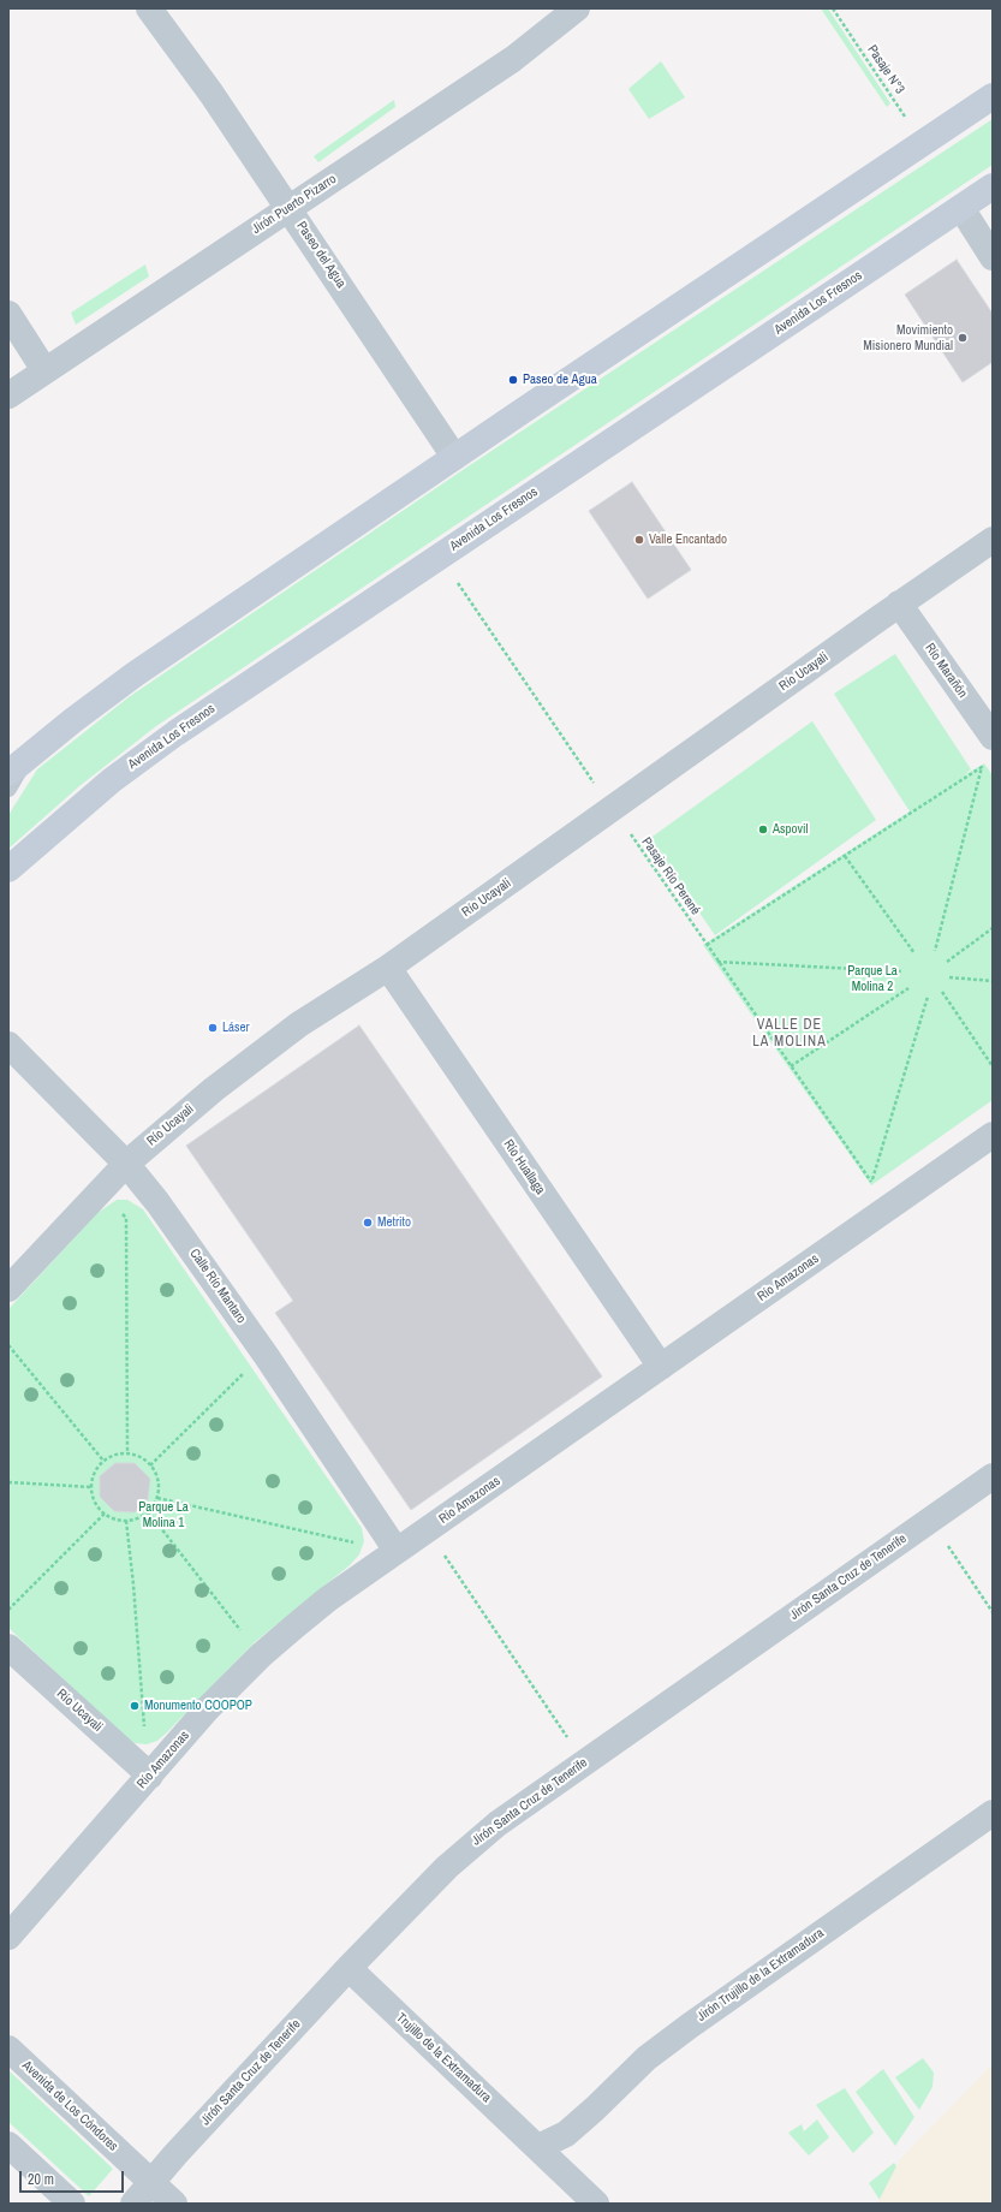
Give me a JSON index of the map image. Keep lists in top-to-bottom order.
{
  "streets": {
    "main road": ["Avenida Los Fresnos"],
    "street": [
      "Jirón Puerto Pizarro",
      "Paseo del Agua",
      "Río Marañón",
      "Río Ucayali",
      "Río Huallaga",
      "Río Amazonas",
      "Calle Río Mantaro",
      "Jirón Santa Cruz de Tenerife",
      "Jirón Trujillo de la Extramadura",
      "Trujillo de la Extramadura",
      "Avenida de Los Cóndores"
    ],
    "path": ["Pasaje N°3", "Pasaje Río Perené"]
  },
  "crossings": [
    ["Jirón Puerto Pizarro", "Paseo del Agua"],
    ["Avenida Los Fresnos", "Pasaje Río Perené"],
    ["Río Marañón", "Río Ucayali"],
    ["Río Ucayali", "Pasaje Río Perené"],
    ["Río Ucayali", "Río Huallaga"],
    ["Río Ucayali", "Río Amazonas"],
    ["Río Ucayali", "Calle Río Mantaro"],
    ["Pasaje Río Perené", "Río Amazonas"],
    ["Río Huallaga", "Río Amazonas"],
    ["Río Amazonas", "Calle Río Mantaro"],
    ["Jirón Santa Cruz de Tenerife", "Trujillo de la Extramadura"],
    ["Jirón Santa Cruz de Tenerife", "Avenida de Los Cóndores"],
    ["Jirón Trujillo de la Extramadura", "Trujillo de la Extramadura"]
  ],
  "districts": ["VALLE DE LA MOLINA"],
  "parks": ["Parque La Molina 2", "Parque La Molina 1"],
  "places": [
    "Movimiento Misionero Mundial",
    "Paseo de Agua",
    "Valle Encantado",
    "Aspovil",
    "Láser",
    "Metrito",
    "Monumento COOPOP"
  ],
  "scale_bar": "20 m"
}
